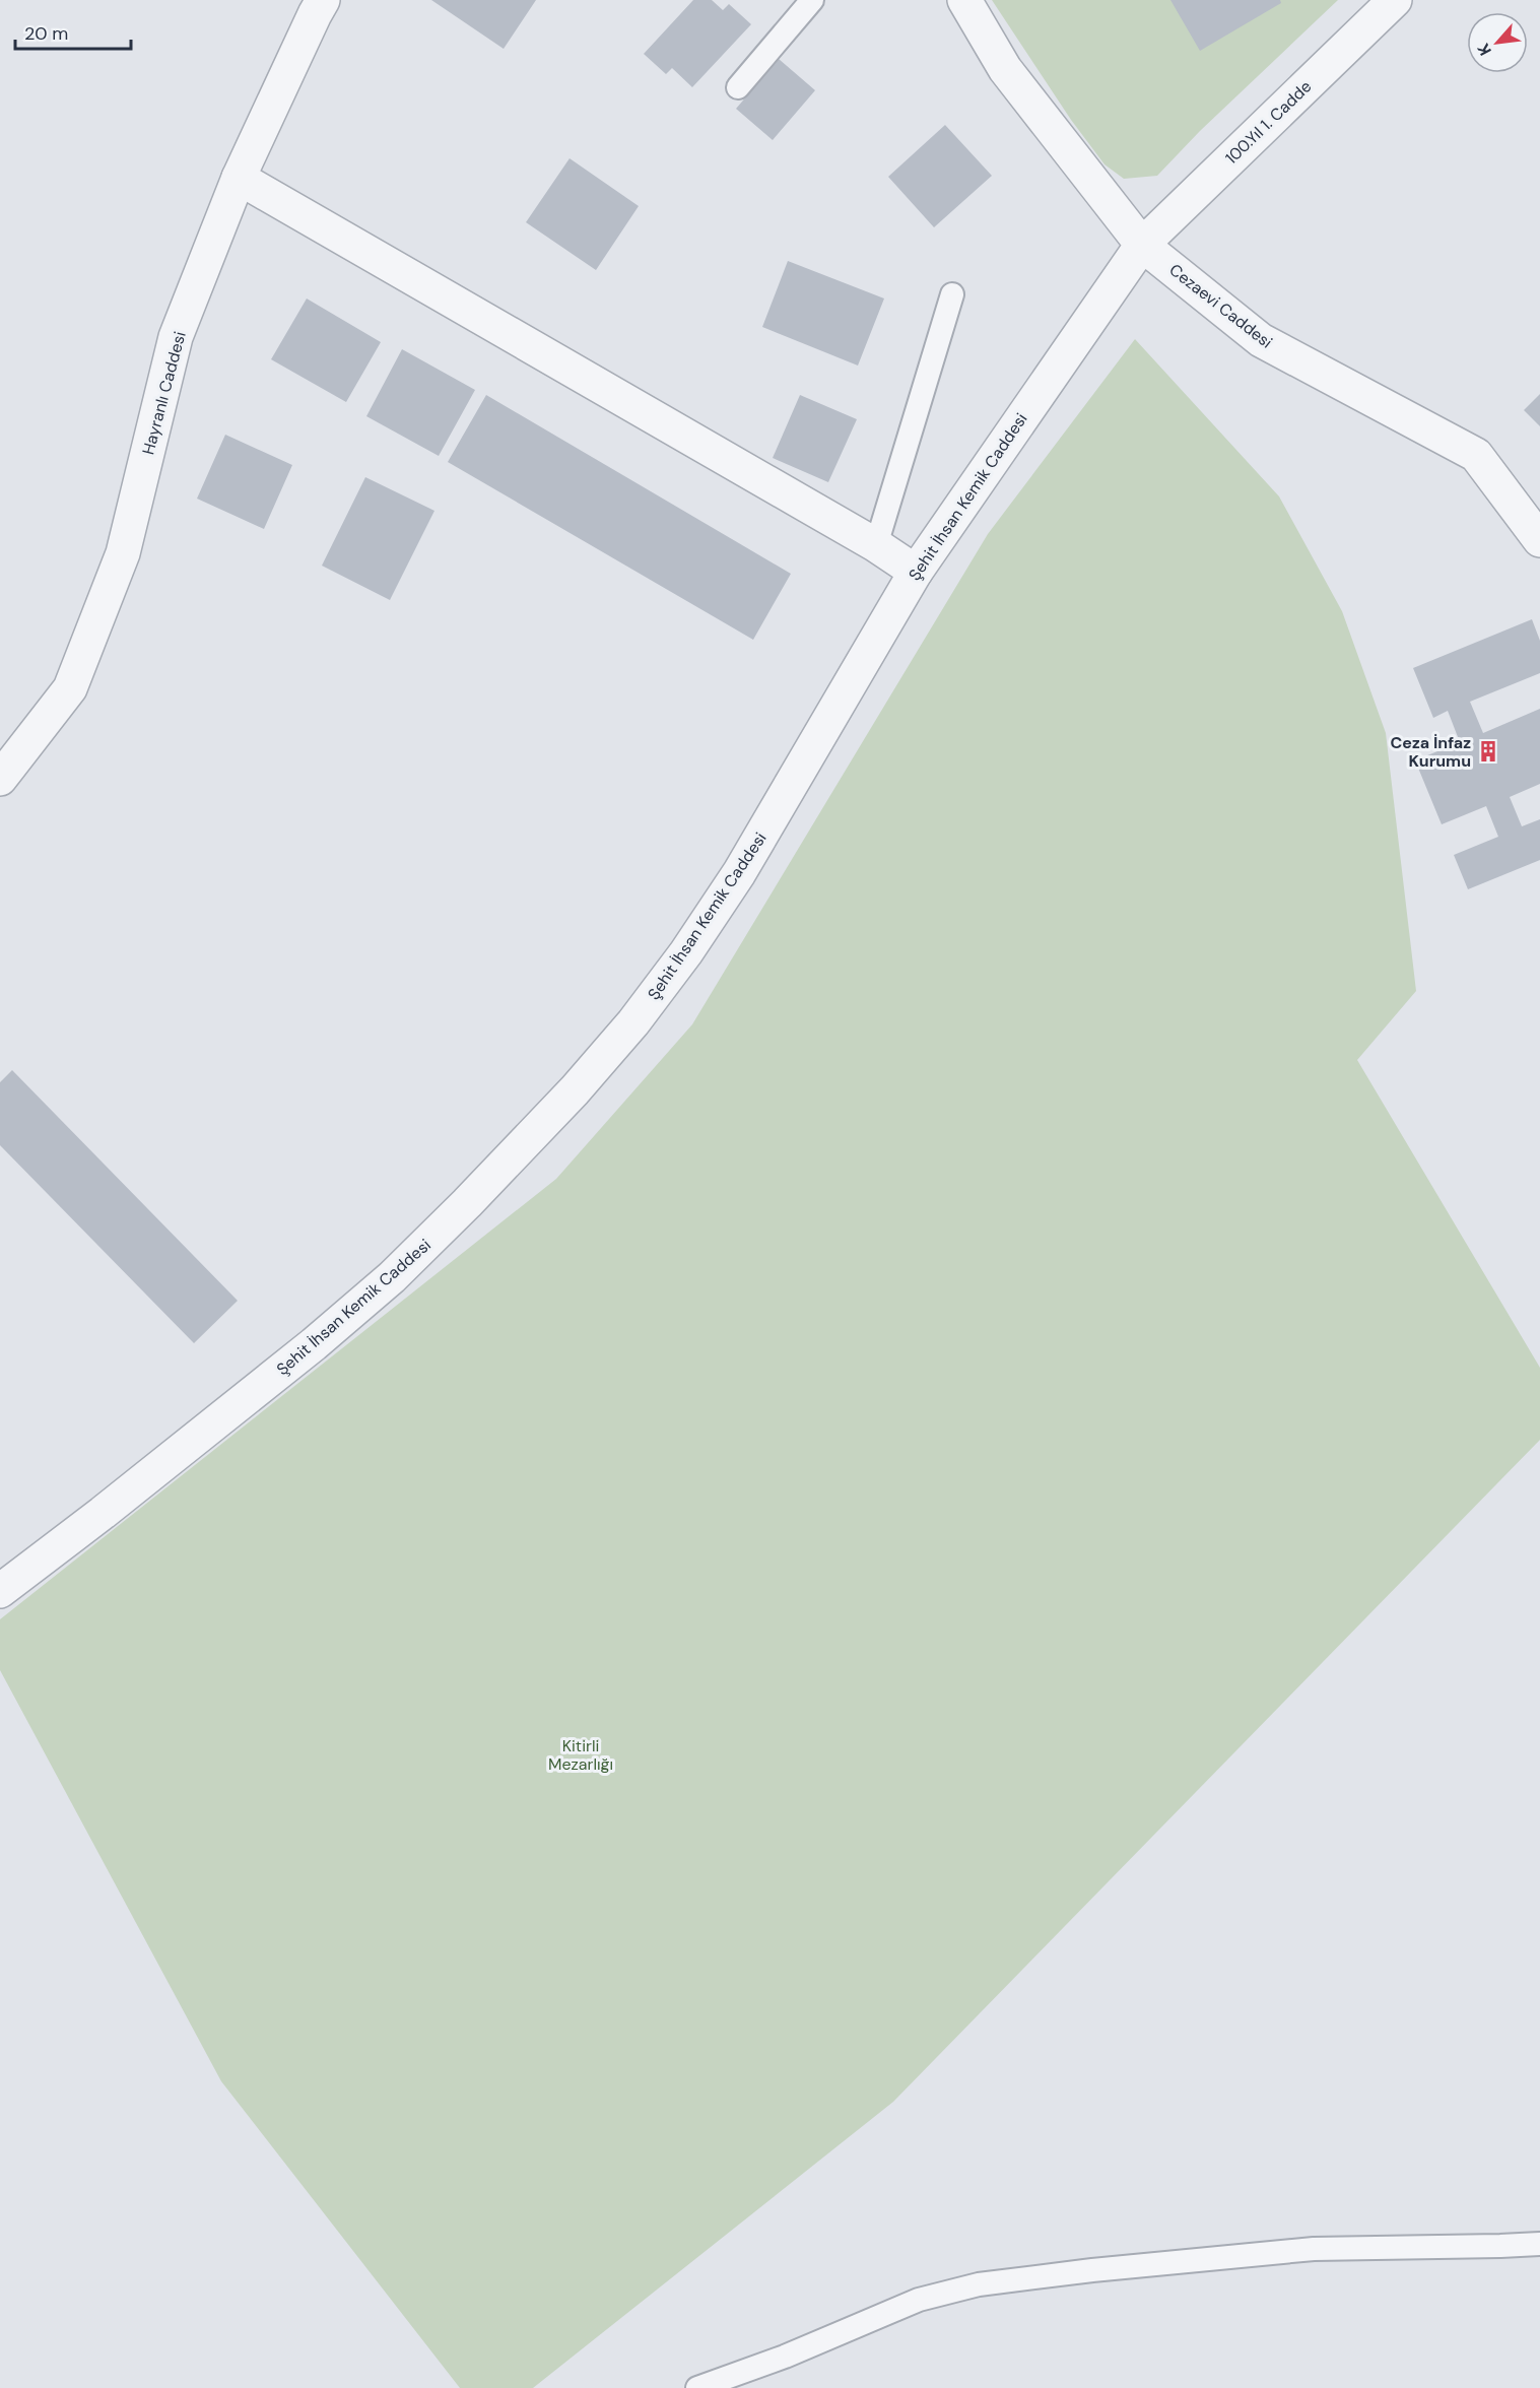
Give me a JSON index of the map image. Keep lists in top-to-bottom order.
{
  "streets": {
    "street": [
      "100.Yıl 1. Cadde",
      "Cezaevi Caddesi",
      "Hayranlı Caddesi",
      "Şehit İhsan Kemik Caddesi"
    ]
  },
  "crossings": [
    ["100.Yıl 1. Cadde", "Cezaevi Caddesi"],
    ["100.Yıl 1. Cadde", "Şehit İhsan Kemik Caddesi"],
    ["Cezaevi Caddesi", "Şehit İhsan Kemik Caddesi"]
  ],
  "parks": ["Kitirli Mezarlığı"],
  "places": {
    "building": ["Ceza İnfaz Kurumu"]
  },
  "scale_bar": "20 m",
  "north": "bottom left"
}
